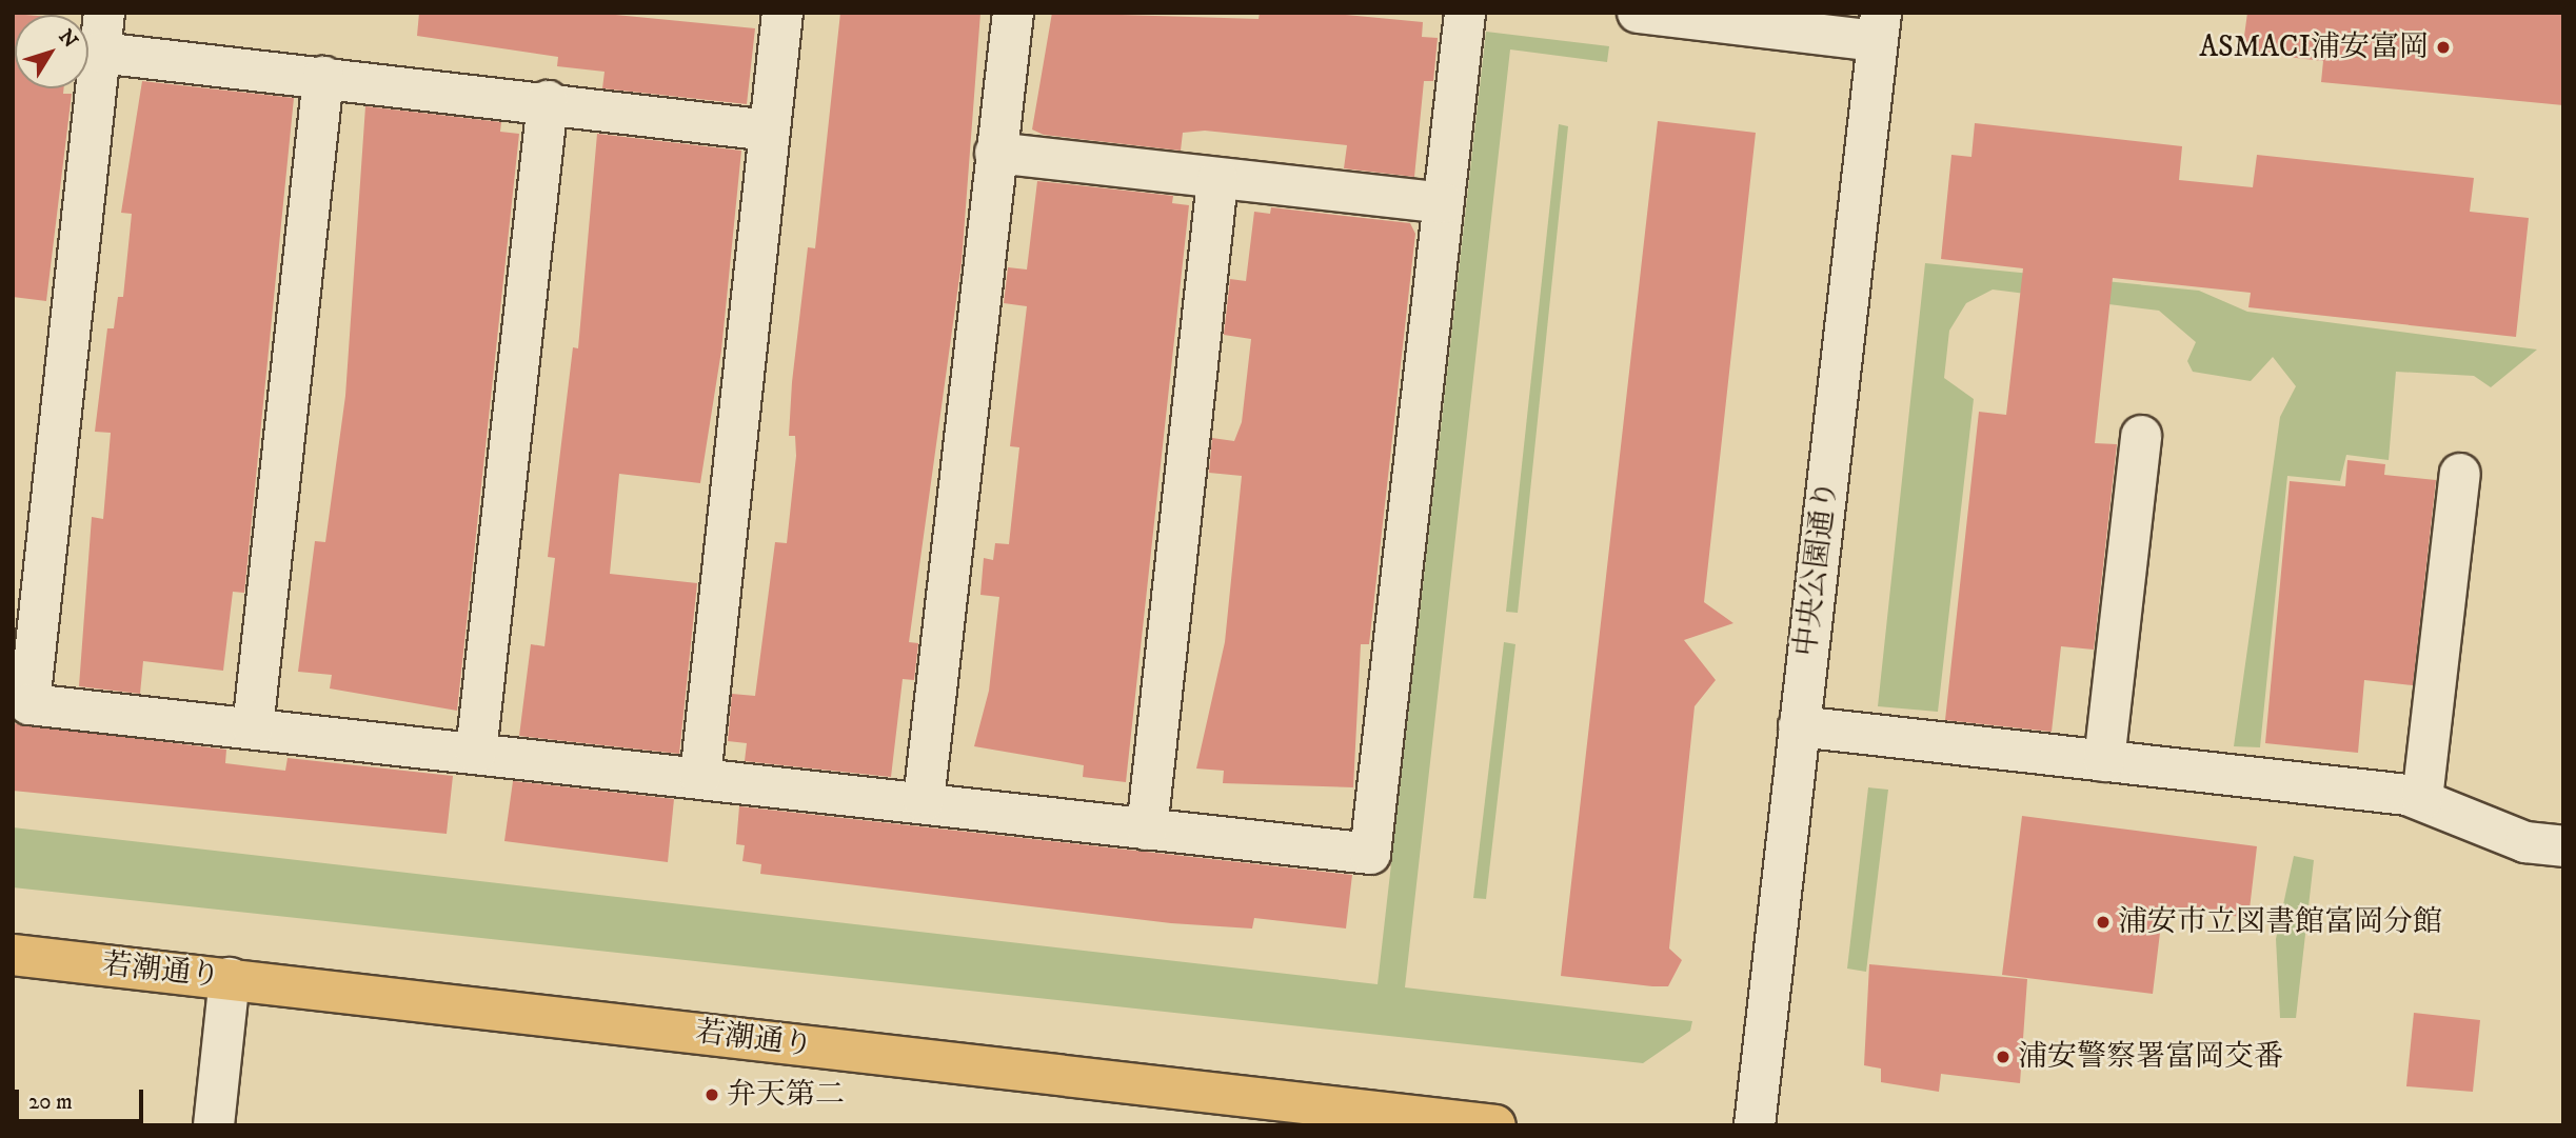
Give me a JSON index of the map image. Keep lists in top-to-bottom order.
{
  "streets": {
    "main road": ["若潮通り"],
    "street": ["中央公園通り"]
  },
  "places": [
    "ASMACI浦安富岡",
    "浦安市立図書館富岡分館",
    "浦安警察署富岡交番",
    "弁天第二"
  ],
  "scale_bar": "20 m",
  "north": "top right"
}
